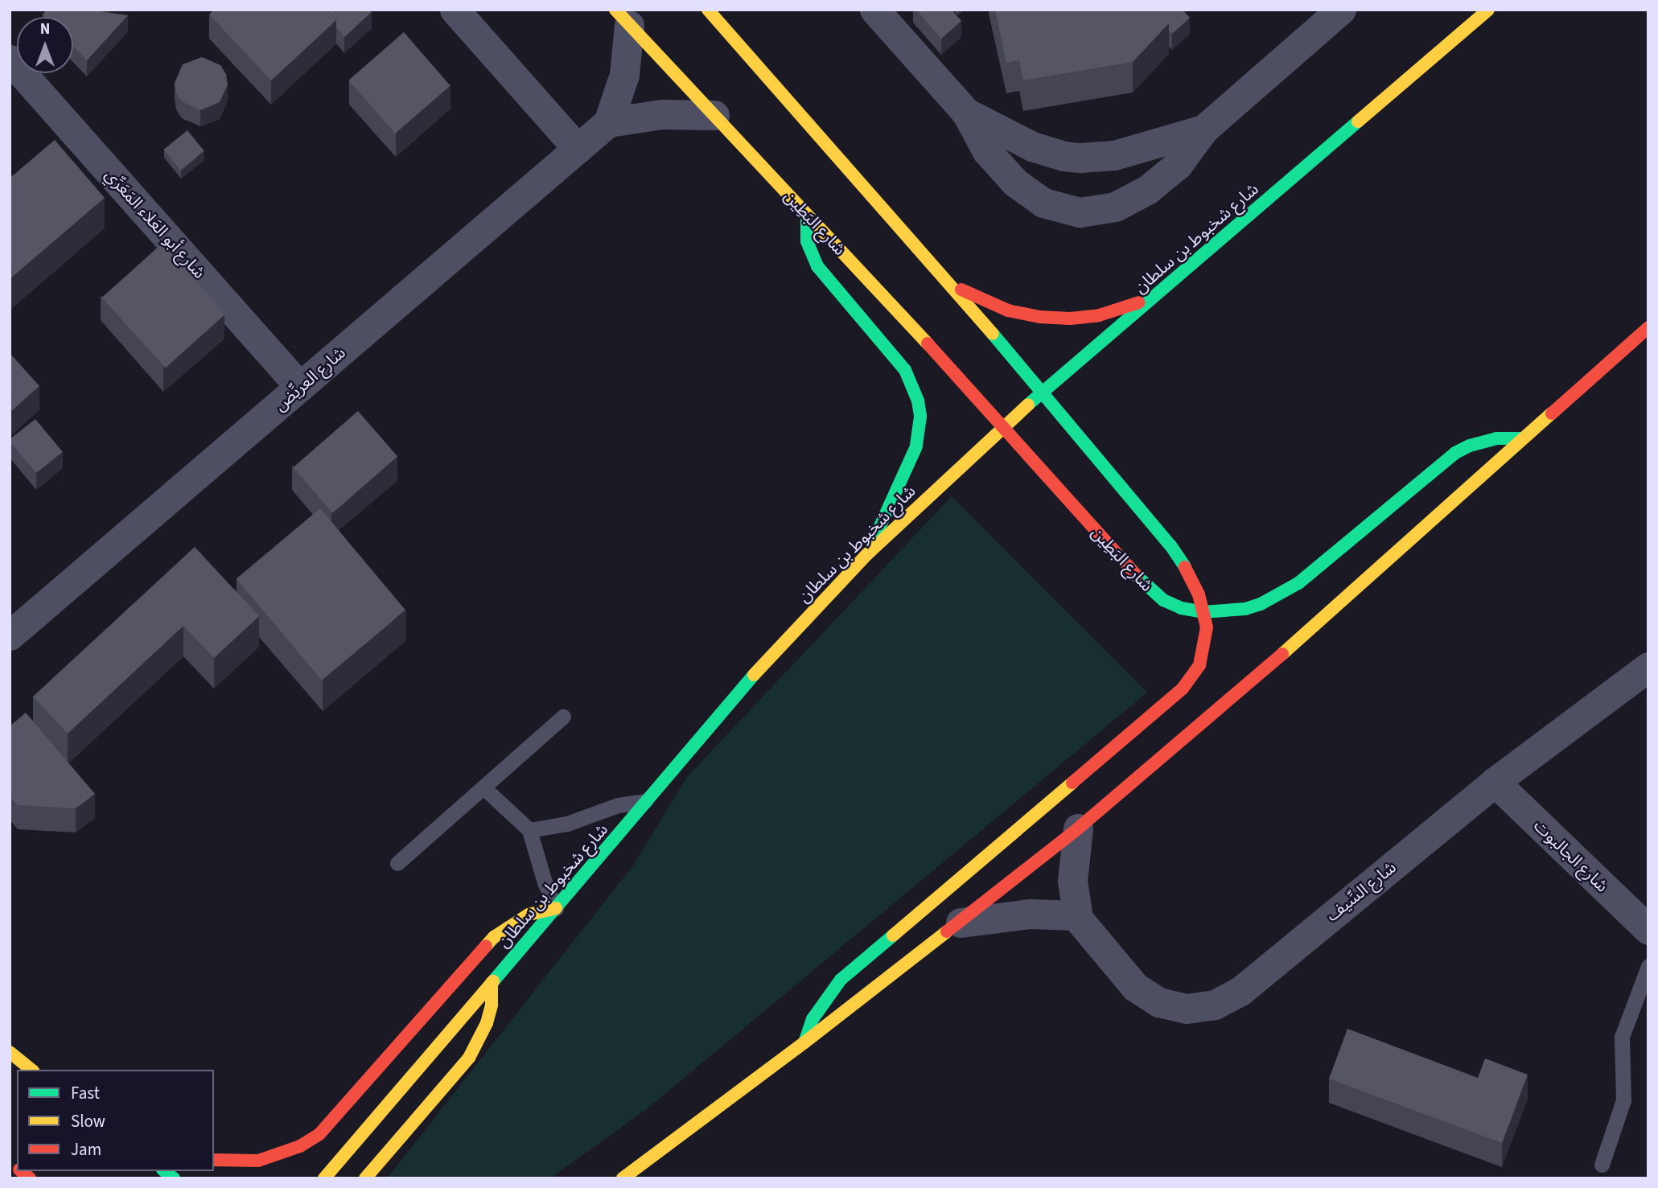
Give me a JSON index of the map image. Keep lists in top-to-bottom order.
{
  "streets": {
    "main road": ["شارع البَطِين", "شارع شخبوط بن سلطان"],
    "street": [
      "شارع أبو العَلاء المَعَرِّي",
      "شارع العريِّض",
      "شارع الجالبوت",
      "شارع السِّيف"
    ]
  },
  "crossings": [
    ["شارع البَطِين", "شارع شخبوط بن سلطان"],
    ["شارع أبو العَلاء المَعَرِّي", "شارع العريِّض"],
    ["شارع الجالبوت", "شارع السِّيف"]
  ],
  "legend": ["Fast", "Slow", "Jam"],
  "north": "top"
}
